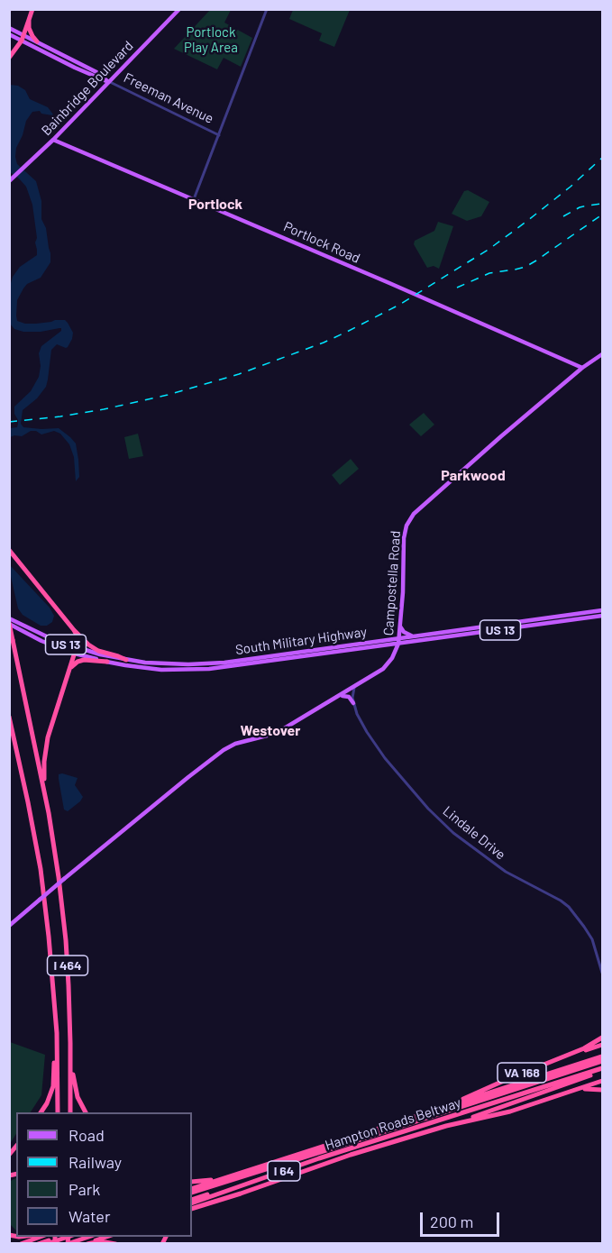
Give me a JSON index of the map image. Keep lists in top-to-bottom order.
{
  "streets": {
    "highway": [
      "I 464",
      "VA 168",
      "Hampton Roads Beltway",
      "I 64"
    ],
    "main road": [
      "Bainbridge Boulevard",
      "Freeman Avenue",
      "Portlock Road",
      "Campostella Road",
      "US 13",
      "South Military Highway"
    ],
    "street": ["Lindale Drive"]
  },
  "crossings": [
    ["Bainbridge Boulevard", "Freeman Avenue"],
    ["Bainbridge Boulevard", "Portlock Road"],
    ["Portlock Road", "Campostella Road"],
    ["Campostella Road", "South Military Highway"],
    ["Campostella Road", "Lindale Drive"],
    ["South Military Highway", "I 464"],
    ["VA 168", "Hampton Roads Beltway"]
  ],
  "districts": ["Portlock", "Parkwood", "Westover"],
  "parks": ["Portlock Play Area"],
  "legend": [
    "Road",
    "Railway",
    "Park",
    "Water"
  ],
  "scale_bar": "200 m"
}
